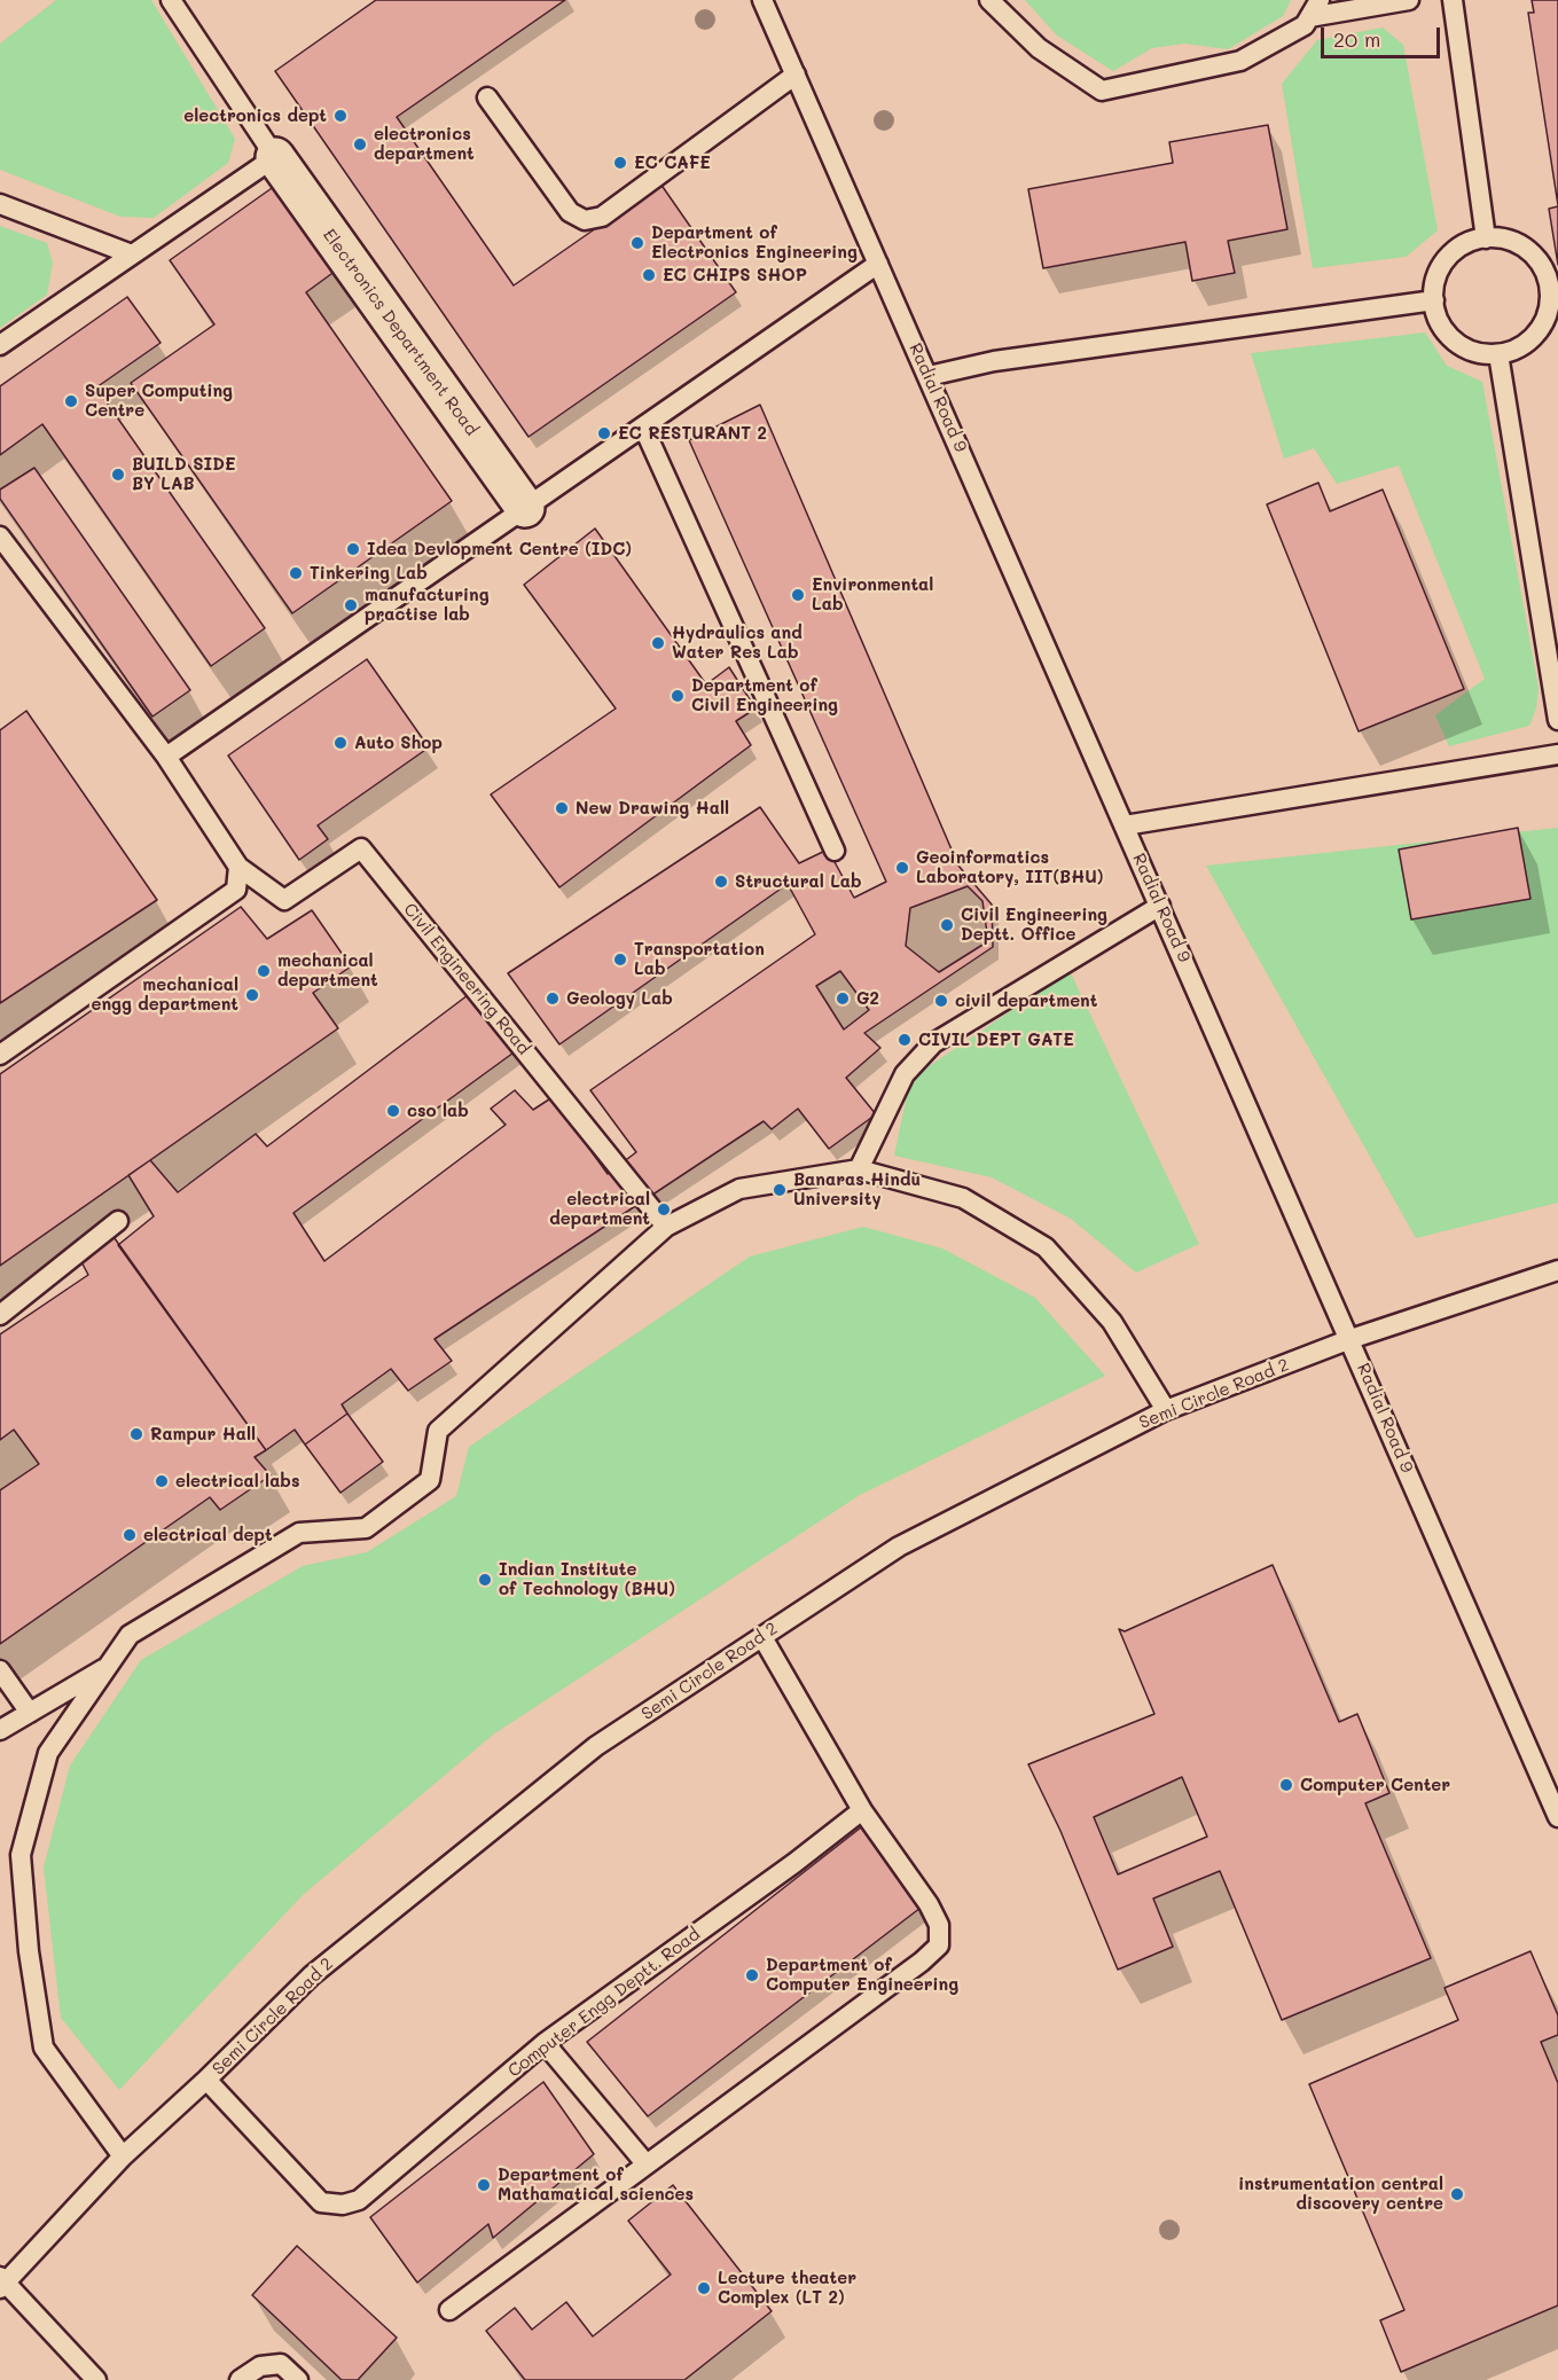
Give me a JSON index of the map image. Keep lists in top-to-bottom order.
{
  "streets": {
    "street": ["Electronics Department Road"],
    "lane": [
      "Radial Road 9",
      "Civil Engineering Road",
      "Semi Circle Road 2",
      "Computer Engg Deptt. Road"
    ]
  },
  "crossings": [
    ["Radial Road 9", "Semi Circle Road 2"],
    ["Semi Circle Road 2", "Computer Engg Deptt. Road"]
  ],
  "places": [
    "electronics dept",
    "electronics department",
    "EC CAFE",
    "Department of Electronics Engineering",
    "EC CHIPS SHOP",
    "Super Computing Centre",
    "EC RESTURANT 2",
    "BUILD SIDE BY LAB",
    "Idea Devlopment Centre (IDC)",
    "Tinkering Lab",
    "Environmental Lab",
    "manufacturing practise lab",
    "Hydraulics and Water Res Lab",
    "Department of Civil Engineering",
    "Auto Shop",
    "New Drawing Hall",
    "Geoinformatics Laboratory, IIT(BHU)",
    "Structural Lab",
    "Civil Engineering Deptt. Office",
    "Transportation Lab",
    "mechanical department",
    "mechanical engg department",
    "Geology Lab",
    "G2",
    "civil department",
    "CIVIL DEPT GATE",
    "cso lab",
    "Banaras Hindu University",
    "electrical department",
    "Rampur Hall",
    "electrical labs",
    "electrical dept",
    "Indian Institute of Technology (BHU)",
    "Computer Center",
    "Department of Computer Engineering",
    "Department of Mathamatical sciences",
    "instrumentation central discovery centre",
    "Lecture theater Complex (LT 2)"
  ],
  "scale_bar": "20 m"
}
